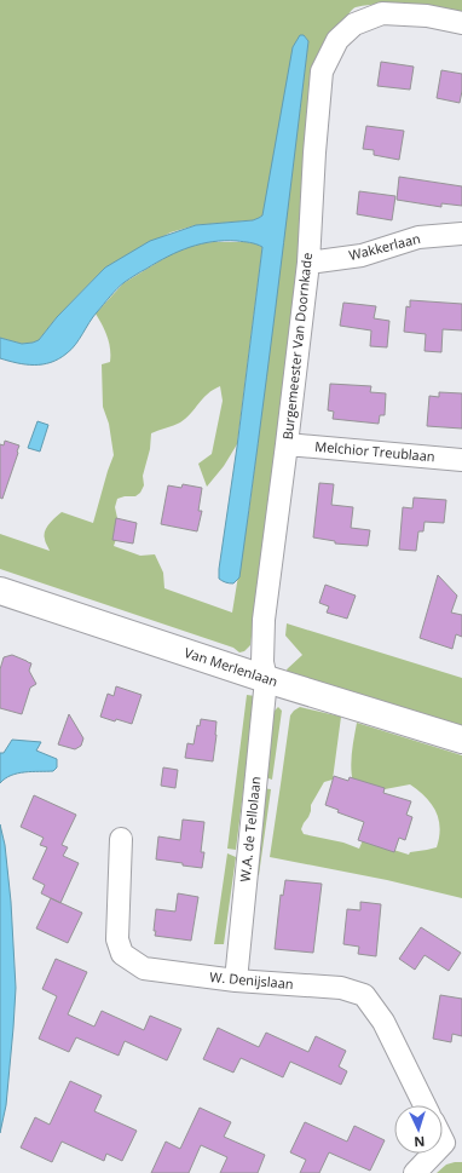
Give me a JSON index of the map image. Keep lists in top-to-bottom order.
{
  "streets": {
    "main road": ["Van Merlenlaan"],
    "street": [
      "Wakkerlaan",
      "Burgemeester Van Doornkade",
      "Melchior Treublaan",
      "W.A. de Tellolaan",
      "W. Denijslaan"
    ]
  },
  "crossings": [
    ["Wakkerlaan", "Burgemeester Van Doornkade"],
    ["Burgemeester Van Doornkade", "Melchior Treublaan"],
    ["Burgemeester Van Doornkade", "Van Merlenlaan"],
    ["Burgemeester Van Doornkade", "W.A. de Tellolaan"],
    ["Van Merlenlaan", "W.A. de Tellolaan"],
    ["W.A. de Tellolaan", "W. Denijslaan"]
  ],
  "north": "bottom"
}
